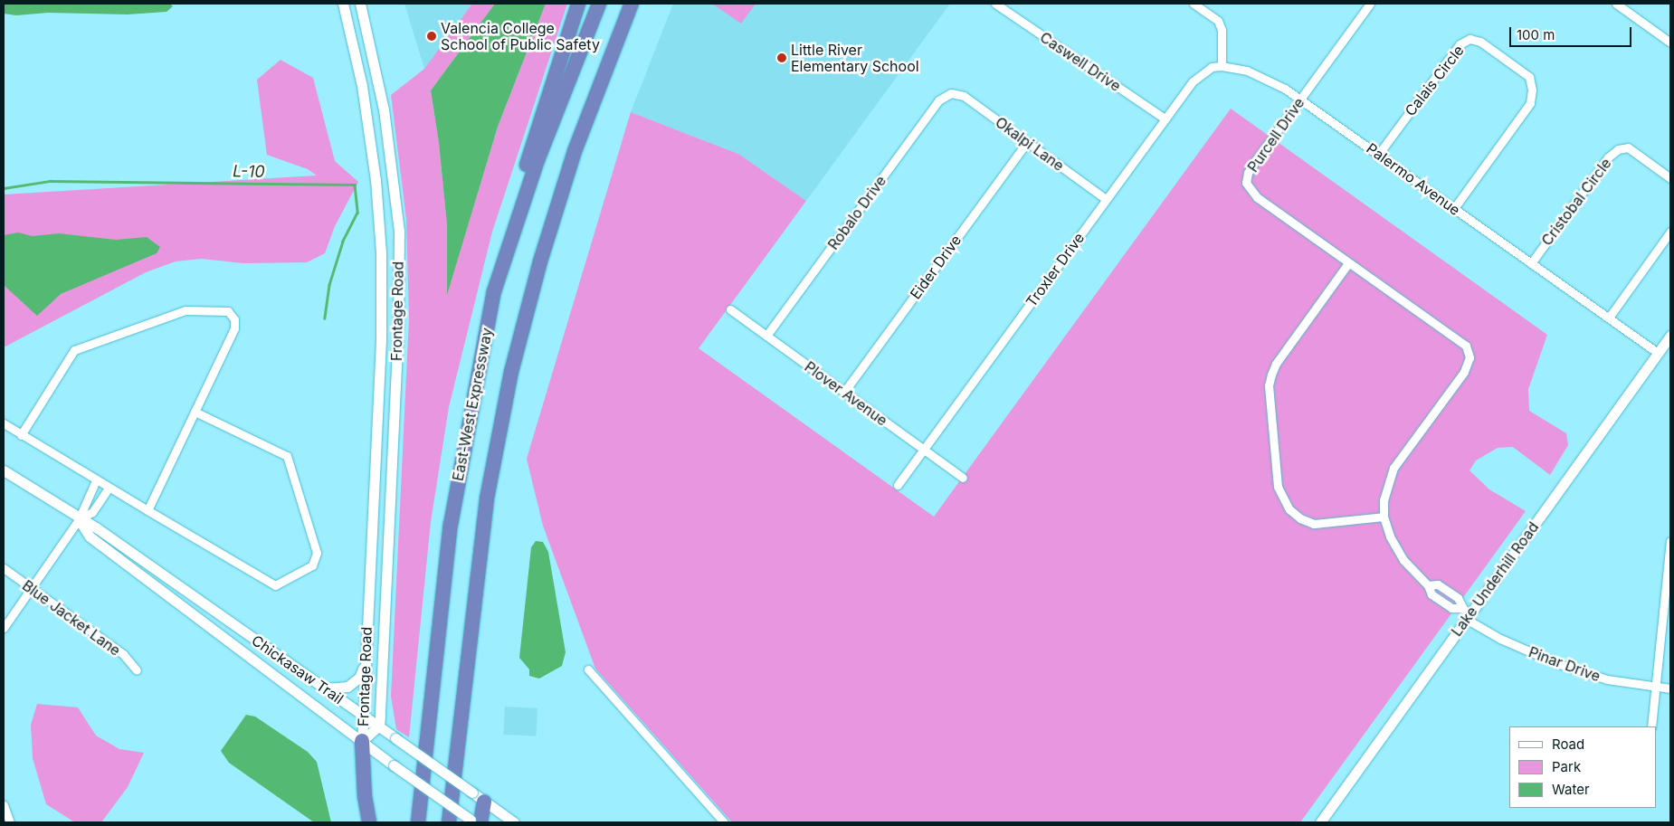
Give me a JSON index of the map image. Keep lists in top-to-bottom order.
{
  "streets": {
    "highway": ["East-West Expressway"],
    "street": [
      "Caswell Drive",
      "Calais Circle",
      "Purcell Drive",
      "Okalpi Lane",
      "Palermo Avenue",
      "Cristobal Circle",
      "Robalo Drive",
      "Eider Drive",
      "Troxler Drive",
      "Frontage Road",
      "Plover Avenue",
      "Lake Underhill Road",
      "Blue Jacket Lane",
      "Pinar Drive",
      "Chickasaw Trail"
    ]
  },
  "crossings": [
    ["Caswell Drive", "Troxler Drive"],
    ["Calais Circle", "Palermo Avenue"],
    ["Purcell Drive", "Palermo Avenue"],
    ["Purcell Drive", "Pinar Drive"],
    ["Okalpi Lane", "Robalo Drive"],
    ["Okalpi Lane", "Eider Drive"],
    ["Okalpi Lane", "Troxler Drive"],
    ["Palermo Avenue", "Cristobal Circle"],
    ["Palermo Avenue", "Troxler Drive"],
    ["Palermo Avenue", "Lake Underhill Road"],
    ["Robalo Drive", "Plover Avenue"],
    ["Eider Drive", "Plover Avenue"],
    ["Troxler Drive", "Plover Avenue"],
    ["Frontage Road", "Chickasaw Trail"],
    ["Lake Underhill Road", "Pinar Drive"]
  ],
  "water": ["L-10"],
  "places": ["Valencia College School of Public Safety", "Little River Elementary School"],
  "legend": ["Road", "Park", "Water"],
  "scale_bar": "100 m"
}
